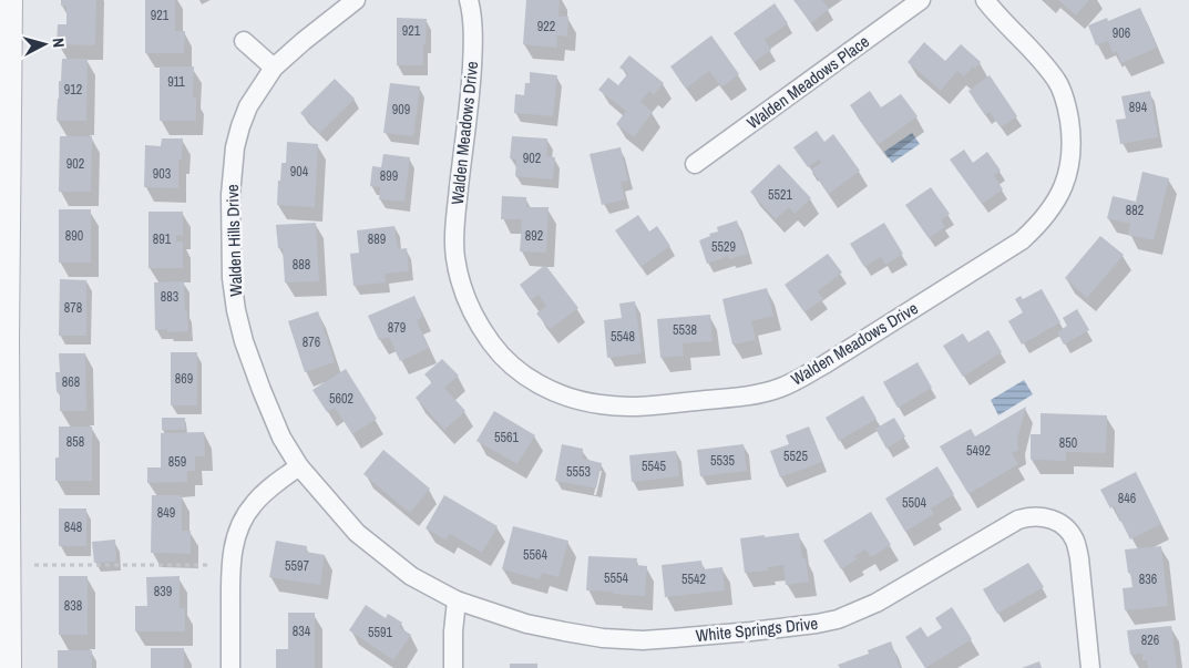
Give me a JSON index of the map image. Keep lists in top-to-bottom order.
{
  "streets": {
    "street": [
      "Walden Meadows Place",
      "Walden Meadows Drive",
      "Walden Hills Drive",
      "White Springs Drive"
    ]
  },
  "crossings": [
    ["Walden Hills Drive", "White Springs Drive"]
  ],
  "house_numbers": [
    "921",
    "922",
    "921",
    "906",
    "911",
    "912",
    "894",
    "909",
    "902",
    "902",
    "904",
    "903",
    "899",
    "5521",
    "882",
    "890",
    "892",
    "891",
    "889",
    "5529",
    "888",
    "883",
    "878",
    "879",
    "5538",
    "5548",
    "876",
    "869",
    "868",
    "5602",
    "5561",
    "858",
    "850",
    "5492",
    "5525",
    "5535",
    "859",
    "5545",
    "5553",
    "846",
    "5504",
    "849",
    "848",
    "5564",
    "5597",
    "5554",
    "5542",
    "836",
    "839",
    "838",
    "834",
    "5591",
    "826"
  ],
  "north": "right"
}
